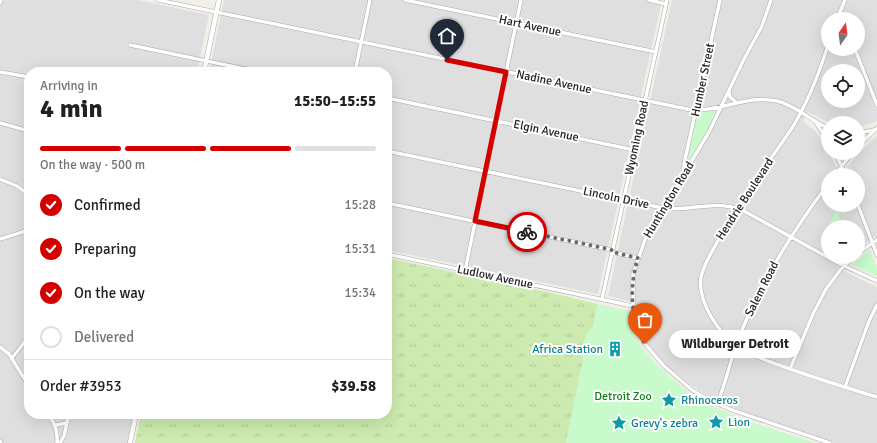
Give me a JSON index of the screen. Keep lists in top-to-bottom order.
{
  "streets": {
    "street": [
      "Hart Avenue",
      "Humber Street",
      "Nadine Avenue",
      "Elgin Avenue",
      "Wyoming Road",
      "Lincoln Drive",
      "Hendrie Boulevard",
      "Huntington Road",
      "Ludlow Avenue",
      "Salem Road"
    ]
  },
  "crossings": [
    ["Hart Avenue", "Wyoming Road"],
    ["Humber Street", "Nadine Avenue"],
    ["Humber Street", "Huntington Road"],
    ["Nadine Avenue", "Wyoming Road"],
    ["Nadine Avenue", "Hendrie Boulevard"],
    ["Nadine Avenue", "Huntington Road"],
    ["Elgin Avenue", "Wyoming Road"],
    ["Wyoming Road", "Lincoln Drive"],
    ["Wyoming Road", "Ludlow Avenue"],
    ["Lincoln Drive", "Hendrie Boulevard"],
    ["Lincoln Drive", "Huntington Road"],
    ["Lincoln Drive", "Salem Road"],
    ["Hendrie Boulevard", "Salem Road"],
    ["Huntington Road", "Ludlow Avenue"],
    ["Huntington Road", "Salem Road"]
  ],
  "parks": ["Detroit Zoo"],
  "places": {
    "other": ["Wildburger Detroit"],
    "building": ["Africa Station"],
    "place": ["Rhinoceros", "Lion", "Grevy's zebra"]
  },
  "north": "top",
  "page": {
    "map_buttons": ["+", "−"],
    "heading": ["4 min", "Arriving in", "15:50–15:55"],
    "panel": ["Order #3953", "$39.58"],
    "bar": "On the way · 500 m",
    "list": [
      ["Confirmed", "15:28"],
      ["Preparing", "15:31"],
      ["On the way", "15:34"],
      "Delivered"
    ],
    "bubble": "Wildburger Detroit"
  }
}
